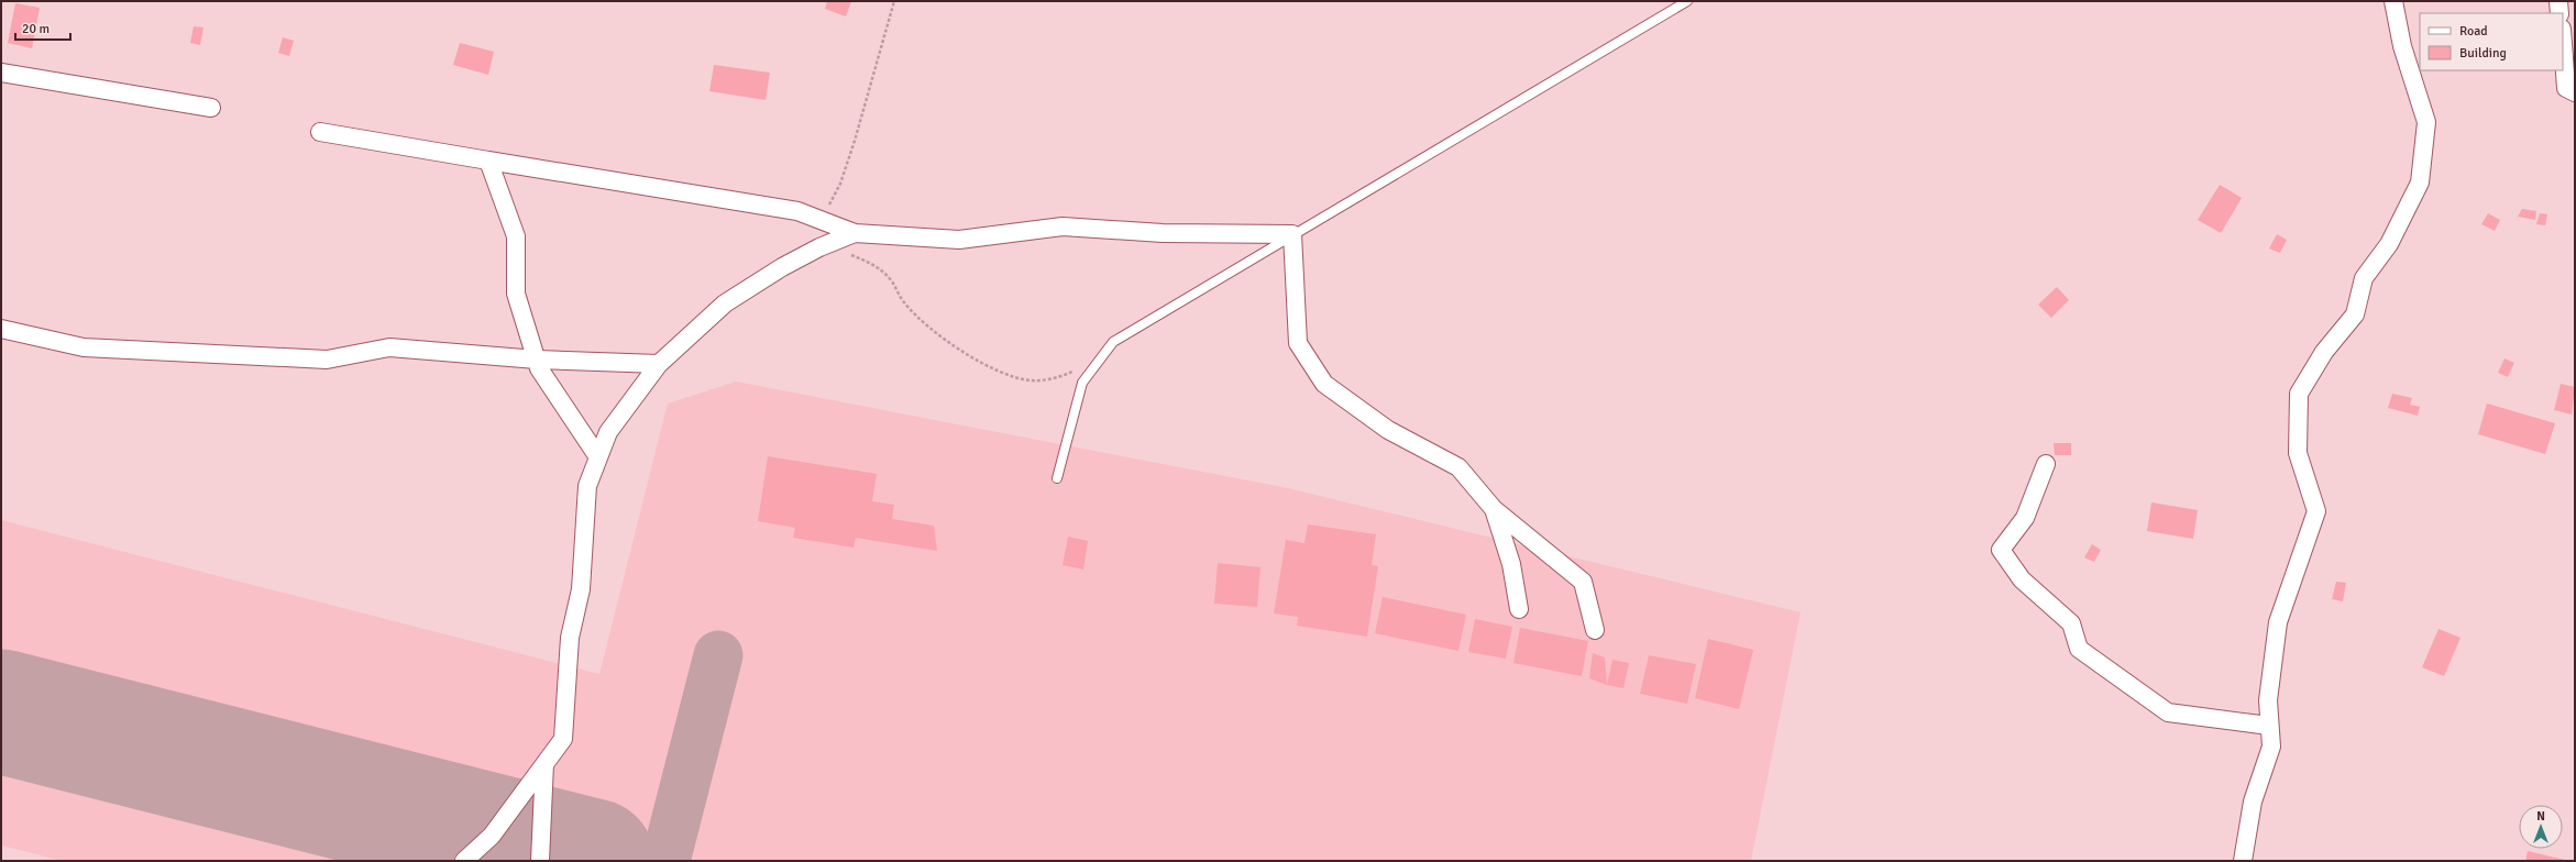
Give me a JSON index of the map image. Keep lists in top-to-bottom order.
{
  "legend": ["Road", "Building"],
  "scale_bar": "20 m",
  "north": "top"
}
